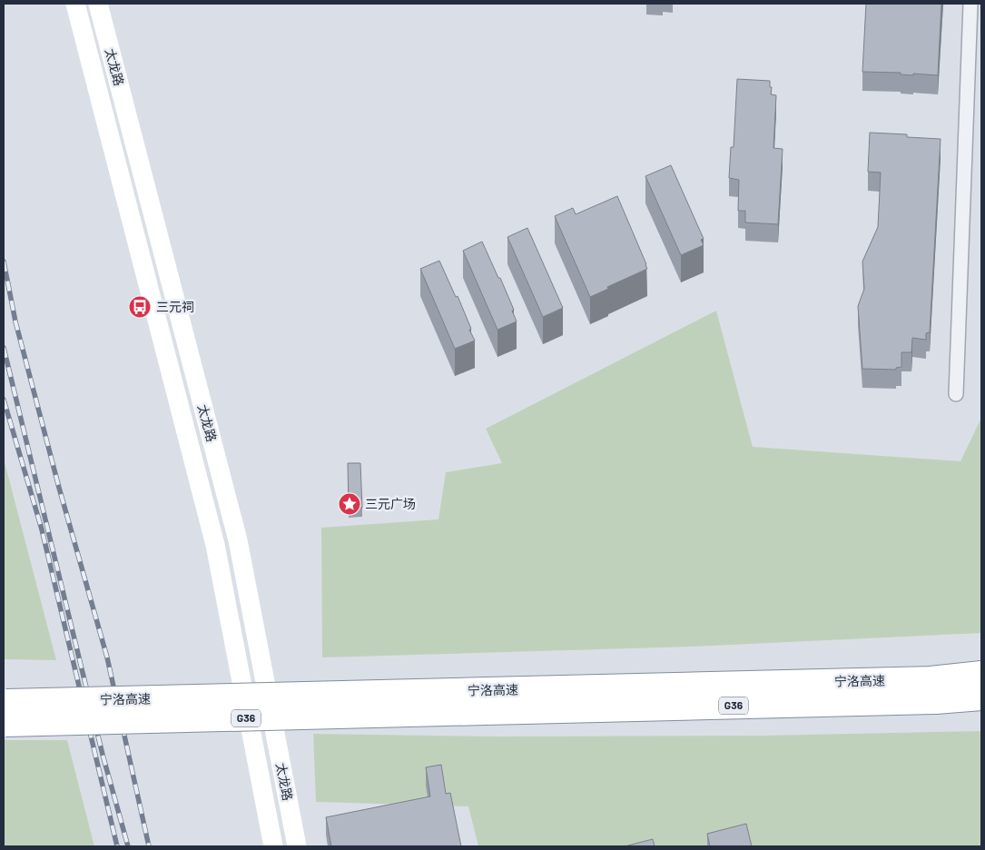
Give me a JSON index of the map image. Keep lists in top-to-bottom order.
{
  "streets": {
    "highway": ["宁洛高速", "G36"],
    "main road": ["太龙路"]
  },
  "places": {
    "bus stop": ["三元祠"],
    "place": ["三元广场"]
  }
}
